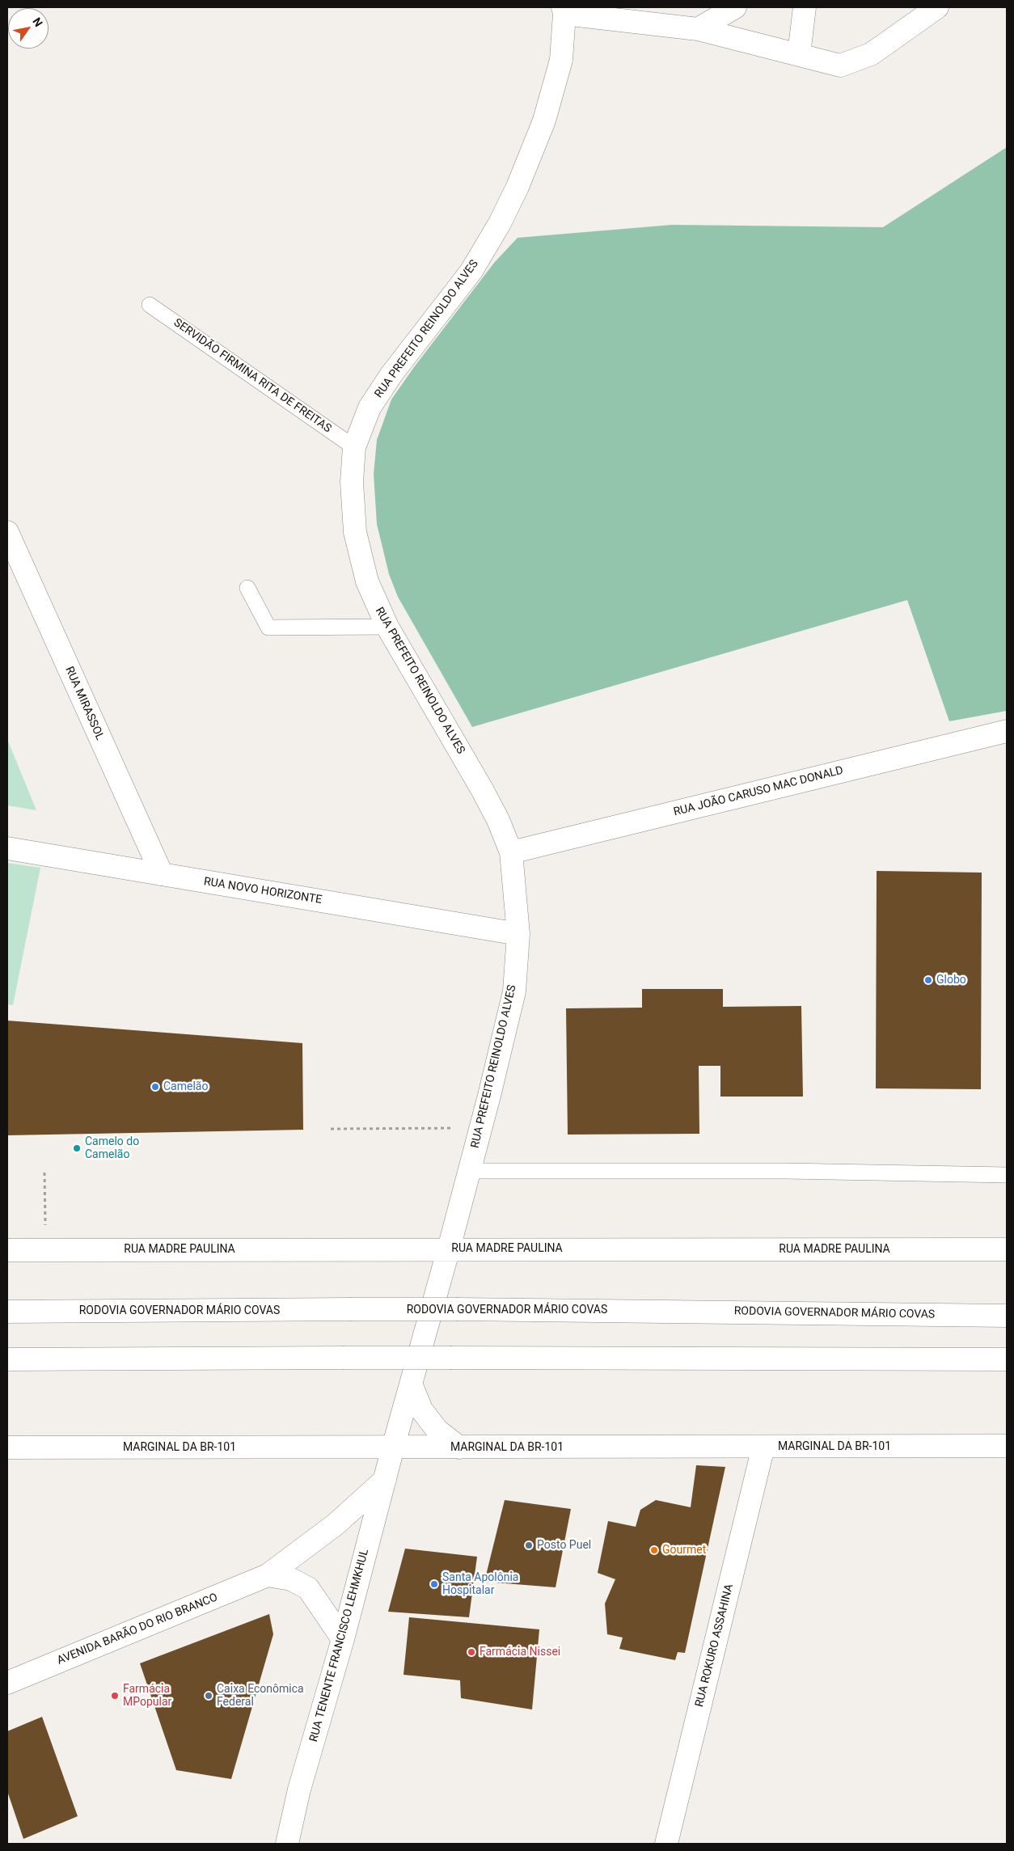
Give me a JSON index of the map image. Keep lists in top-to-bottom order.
{
  "streets": {
    "main road": [
      "RUA PREFEITO REINOLDO ALVES",
      "RUA MIRASSOL",
      "RUA JOÃO CARUSO MAC DONALD",
      "RUA NOVO HORIZONTE",
      "RUA MADRE PAULINA",
      "RODOVIA GOVERNADOR MÁRIO COVAS",
      "MARGINAL DA BR-101",
      "AVENIDA BARÃO DO RIO BRANCO",
      "RUA TENENTE FRANCISCO LEHMKHUL",
      "RUA ROKURO ASSAHINA"
    ],
    "lane": ["SERVIDÃO FIRMINA RITA DE FREITAS"]
  },
  "crossings": [
    ["RUA PREFEITO REINOLDO ALVES", "SERVIDÃO FIRMINA RITA DE FREITAS"],
    ["RUA PREFEITO REINOLDO ALVES", "RUA JOÃO CARUSO MAC DONALD"],
    ["RUA PREFEITO REINOLDO ALVES", "RUA NOVO HORIZONTE"],
    ["RUA PREFEITO REINOLDO ALVES", "RUA MADRE PAULINA"],
    ["RUA PREFEITO REINOLDO ALVES", "RUA TENENTE FRANCISCO LEHMKHUL"],
    ["RUA MIRASSOL", "RUA NOVO HORIZONTE"],
    ["MARGINAL DA BR-101", "RUA TENENTE FRANCISCO LEHMKHUL"],
    ["MARGINAL DA BR-101", "RUA ROKURO ASSAHINA"],
    ["AVENIDA BARÃO DO RIO BRANCO", "RUA TENENTE FRANCISCO LEHMKHUL"]
  ],
  "places": [
    "Globo",
    "Camelão",
    "Camelo do Camelão",
    "Posto Puel",
    "Gourmet",
    "Santa Apolônia Hospitalar",
    "Farmácia Nissei",
    "Farmácia MPopular",
    "Caixa Econômica Federal"
  ],
  "north": "top right"
}
